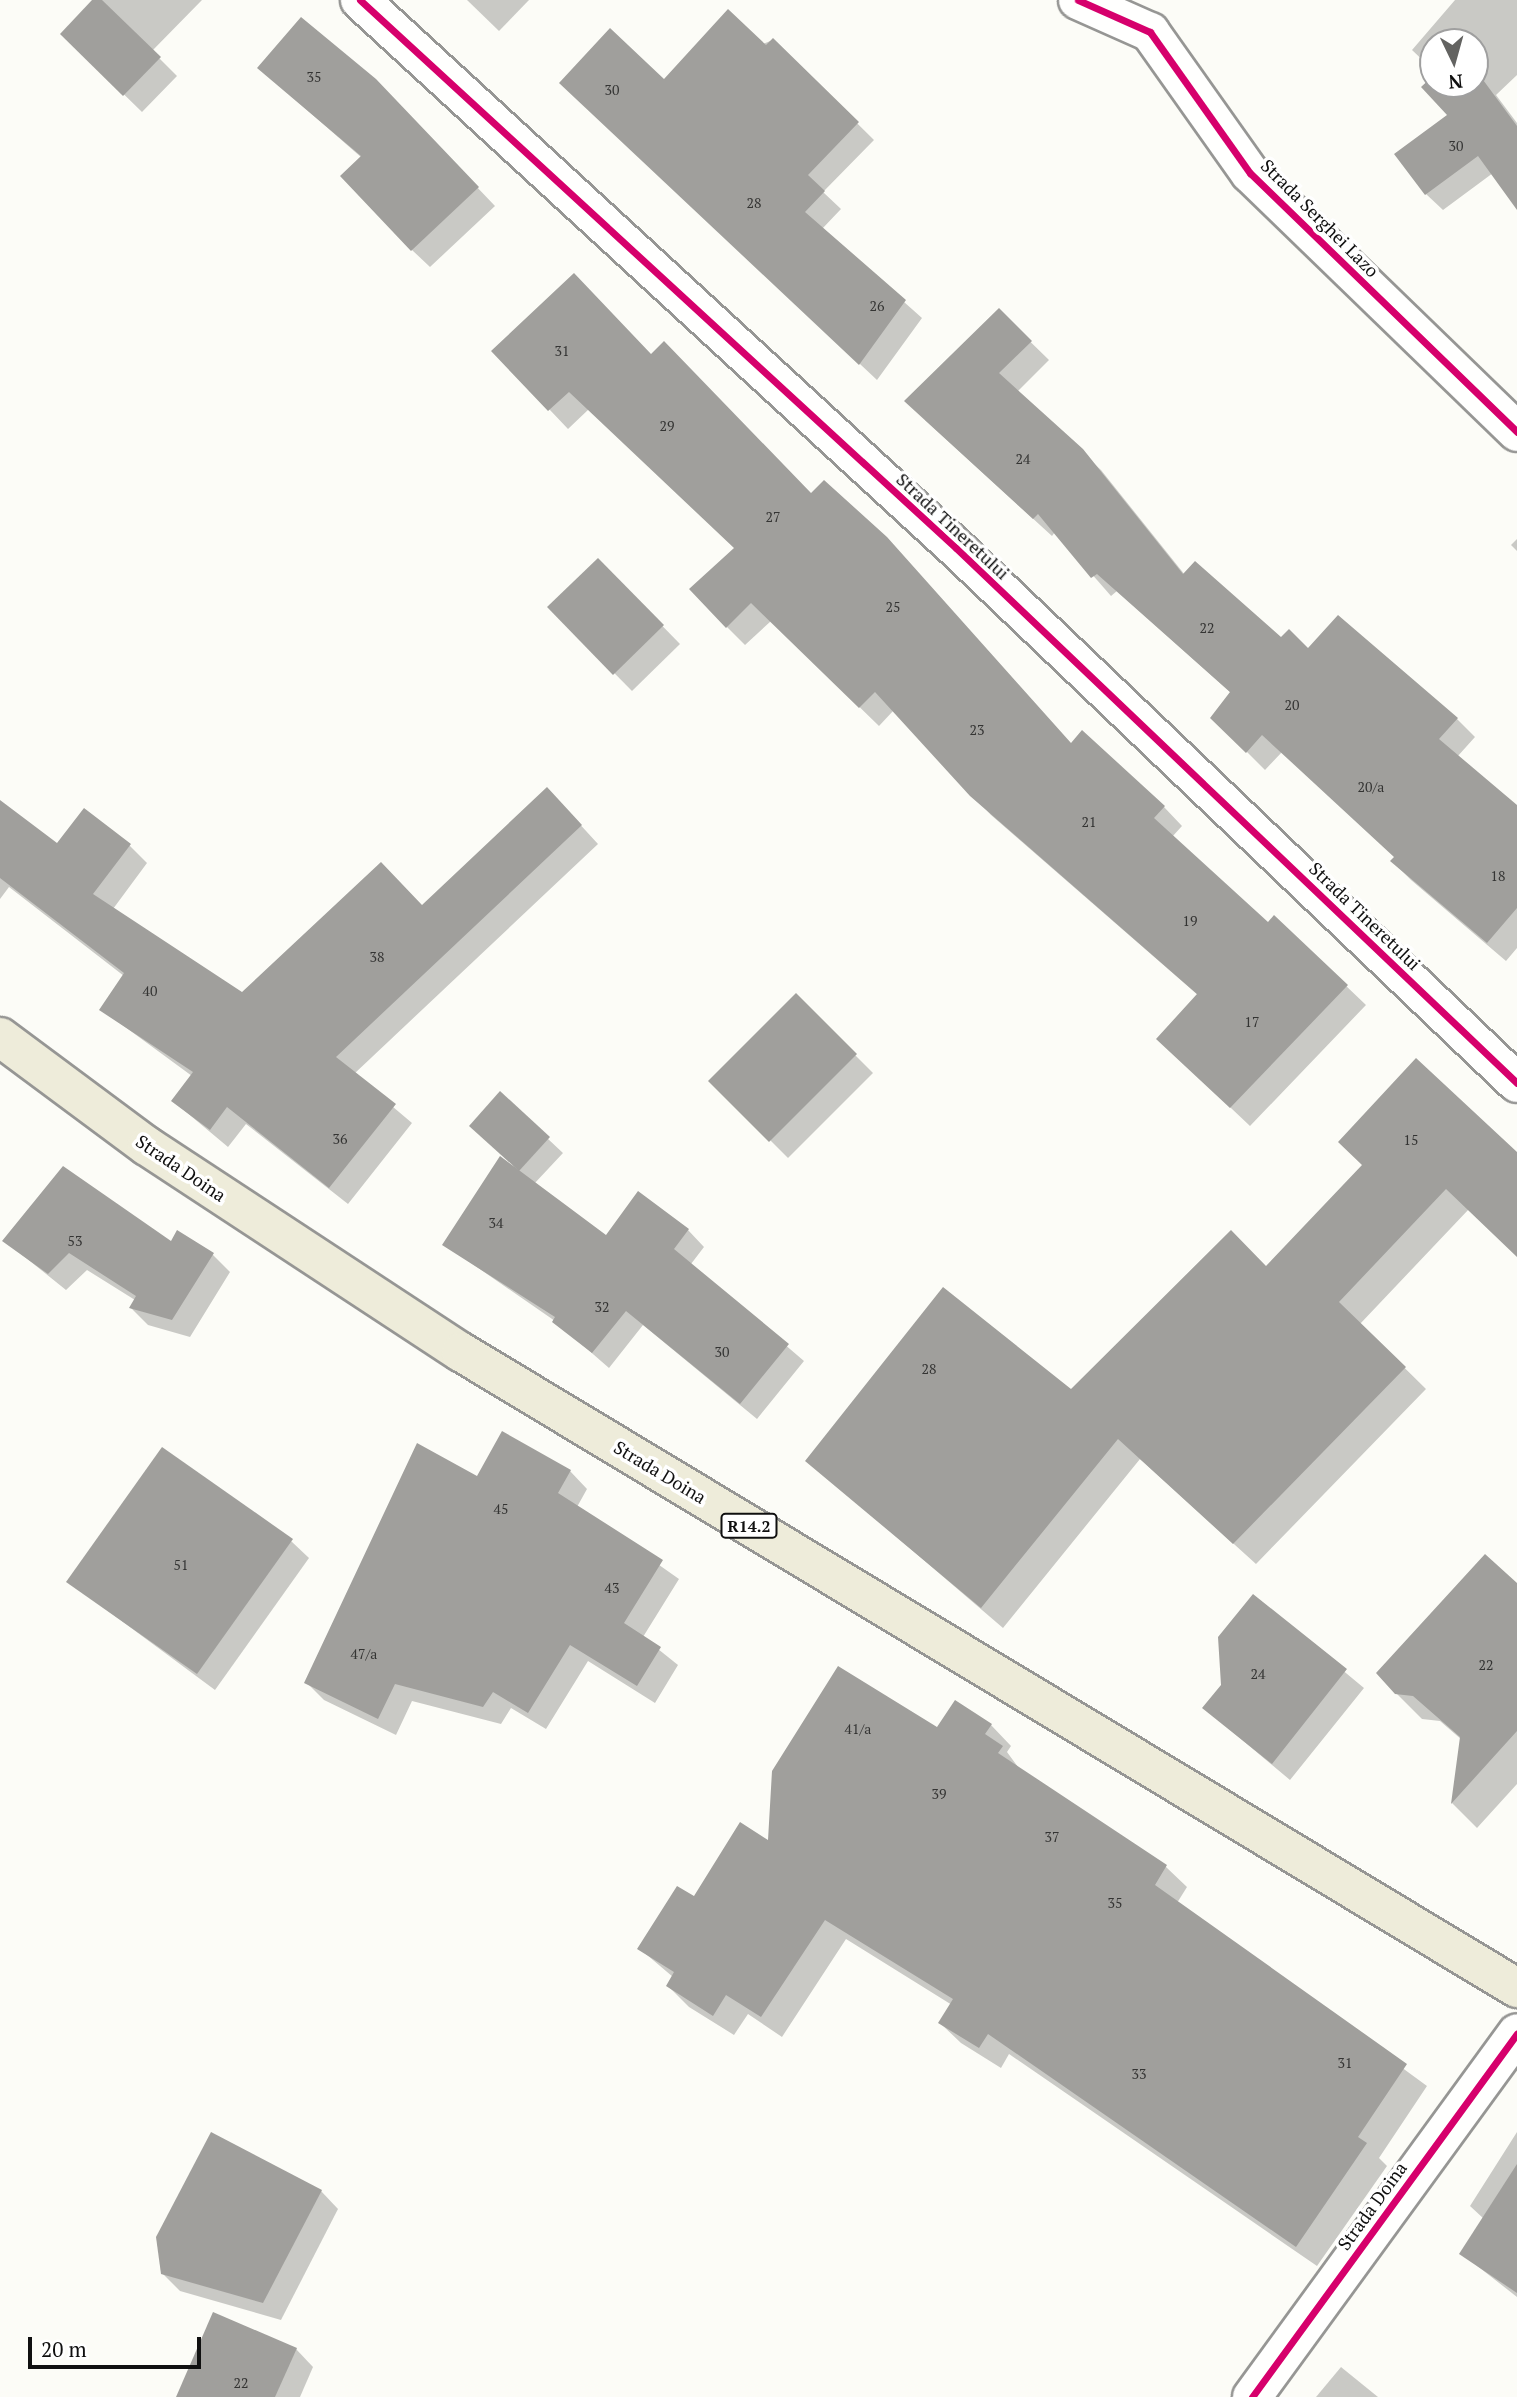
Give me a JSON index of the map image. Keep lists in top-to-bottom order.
{
  "streets": {
    "main road": ["Strada Doina", "R14.2"],
    "street": ["Strada Serghei Lazo", "Strada Tineretului"]
  },
  "house_numbers": [
    "35",
    "30",
    "30",
    "28",
    "26",
    "31",
    "29",
    "24",
    "27",
    "25",
    "22",
    "20",
    "23",
    "20/a",
    "21",
    "18",
    "19",
    "38",
    "40",
    "17",
    "36",
    "15",
    "34",
    "53",
    "32",
    "30",
    "28",
    "45",
    "51",
    "43",
    "47/a",
    "22",
    "24",
    "41/a",
    "39",
    "37",
    "35",
    "31",
    "33",
    "22"
  ],
  "scale_bar": "20 m",
  "north": "bottom"
}
